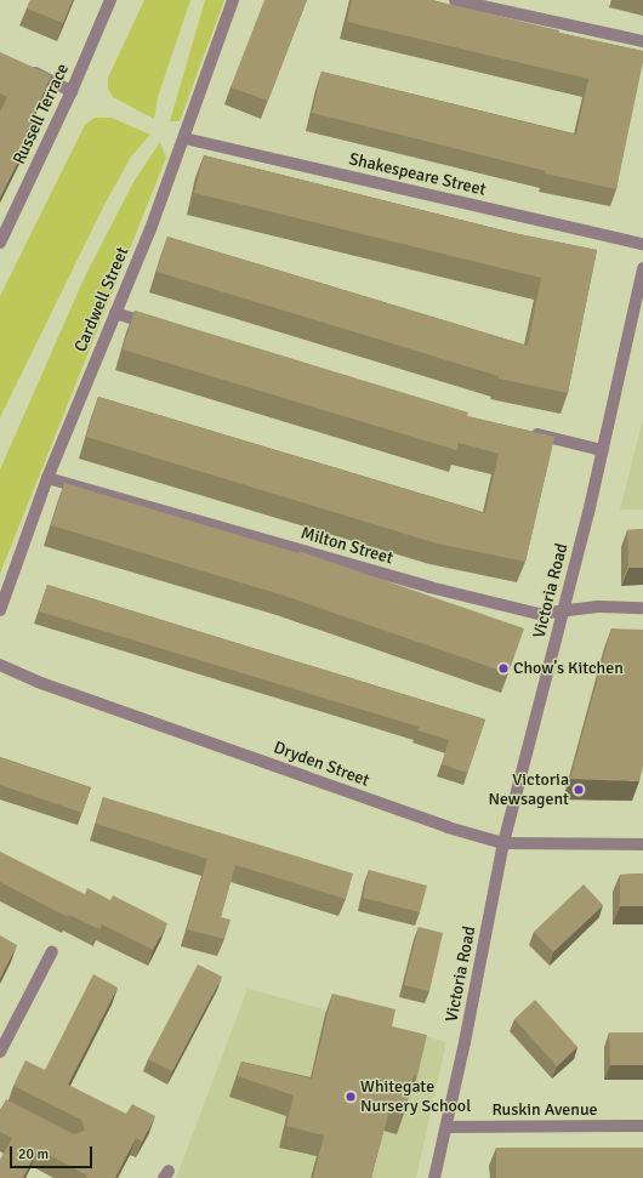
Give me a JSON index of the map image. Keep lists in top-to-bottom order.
{
  "streets": {
    "street": [
      "Russell Terrace",
      "Shakespeare Street",
      "Cardwell Street",
      "Milton Street",
      "Victoria Road",
      "Dryden Street",
      "Ruskin Avenue"
    ]
  },
  "crossings": [
    ["Shakespeare Street", "Cardwell Street"],
    ["Cardwell Street", "Milton Street"],
    ["Milton Street", "Victoria Road"],
    ["Victoria Road", "Dryden Street"],
    ["Victoria Road", "Ruskin Avenue"]
  ],
  "places": ["Chow’s Kitchen", "Victoria Newsagent", "Whitegate Nursery School"],
  "scale_bar": "20 m"
}
